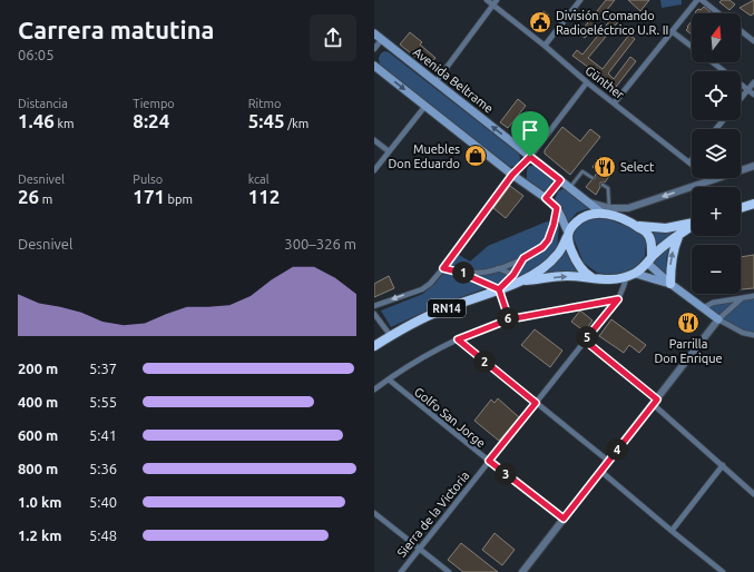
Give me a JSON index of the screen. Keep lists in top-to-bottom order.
{
  "streets": {
    "highway": ["RN14"],
    "main road": ["Avenida Beltrame"],
    "street": ["Günther", "Golfo San Jorge", "Sierra de la Victoria"]
  },
  "crossings": [
    ["Avenida Beltrame", "RN14"],
    ["Avenida Beltrame", "Sierra de la Victoria"],
    ["RN14", "Sierra de la Victoria"],
    ["Golfo San Jorge", "Sierra de la Victoria"]
  ],
  "places": {
    "public building": ["División Comando Radioeléctrico U.R. II"],
    "shop": ["Muebles Don Eduardo"],
    "restaurant": ["Select", "Parrilla Don Enrique"]
  },
  "north": "top",
  "page": {
    "heading": ["Carrera matutina", "06:05"],
    "map_buttons": ["+", "−"],
    "stats": [
      ["Distancia", "1.46 km"],
      ["Tiempo", "8:24"],
      ["Ritmo", "5:45 /km"],
      ["Desnivel", "26 m"],
      ["Pulso", "171 bpm"],
      ["kcal", "112"]
    ],
    "chart": ["Desnivel", "300–326 m"],
    "pins": [
      "1",
      "6",
      "5",
      "2",
      "4",
      "3"
    ],
    "list": [
      {
        "name": "200 m",
        "note": "5:37"
      },
      {
        "name": "400 m",
        "note": "5:55"
      },
      {
        "name": "600 m",
        "note": "5:41"
      },
      {
        "name": "800 m",
        "note": "5:36"
      },
      {
        "name": "1.0 km",
        "note": "5:40"
      },
      {
        "name": "1.2 km",
        "note": "5:48"
      }
    ]
  }
}
